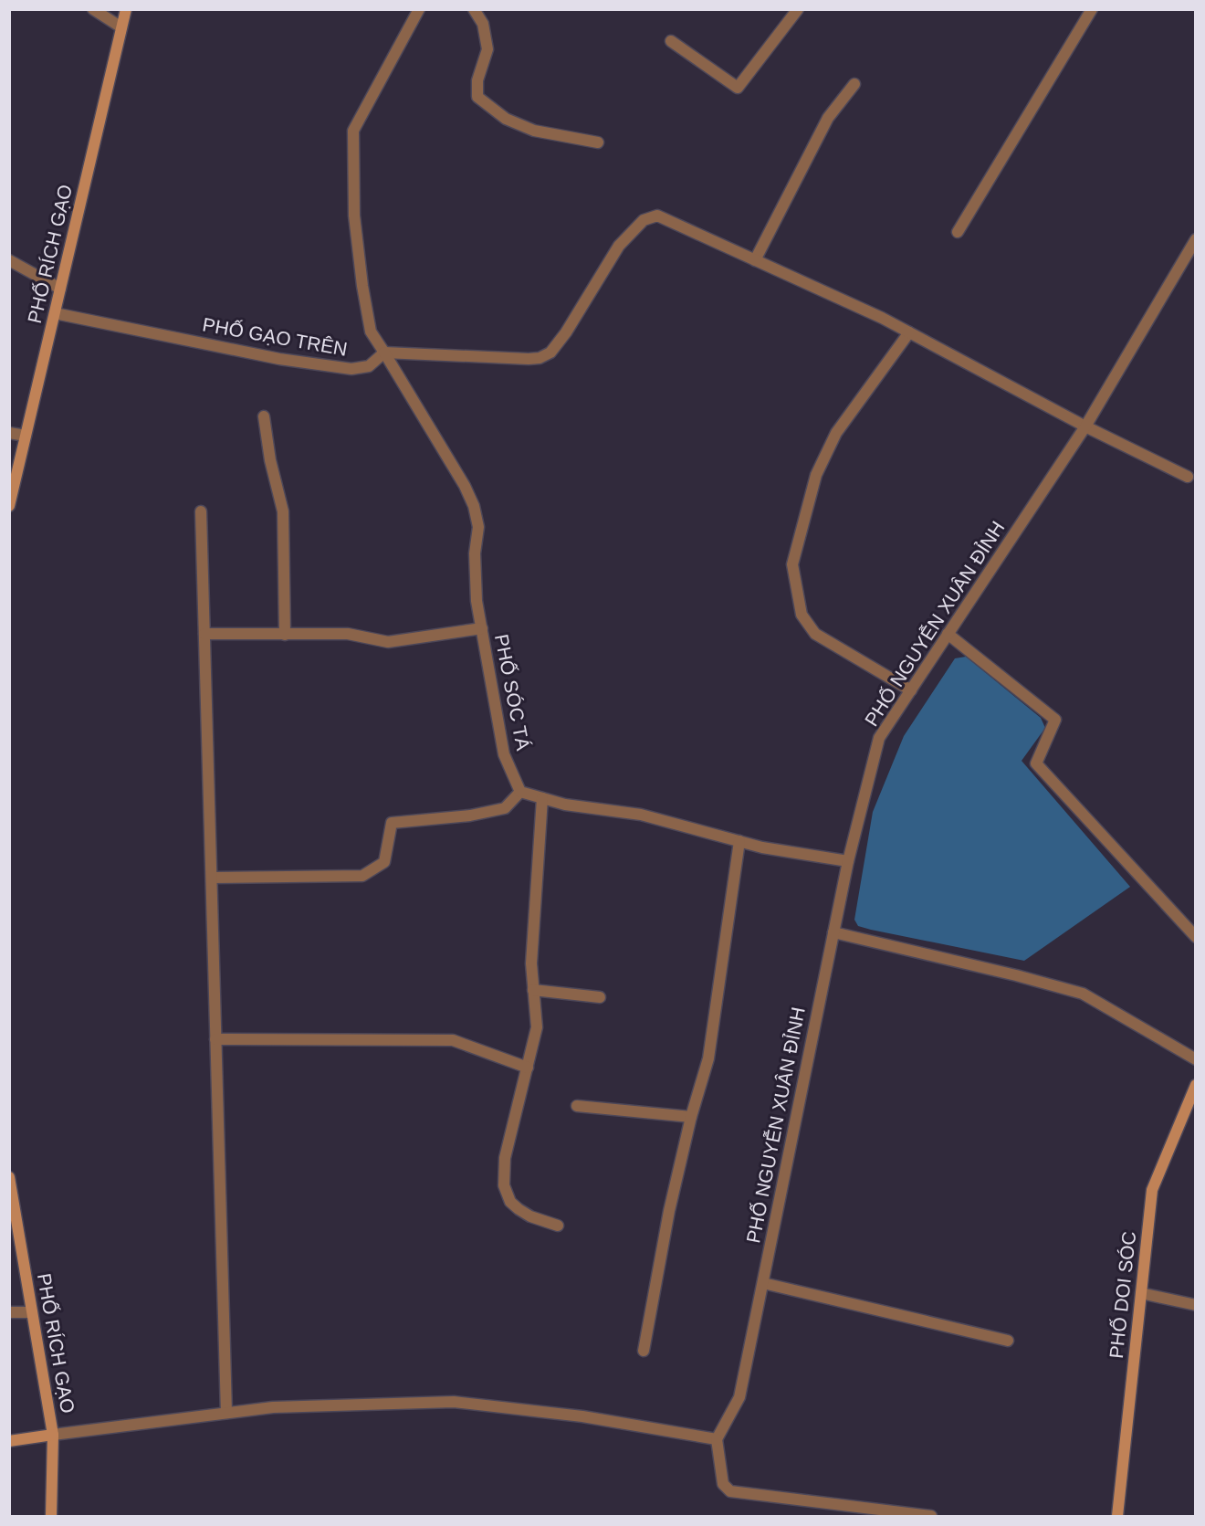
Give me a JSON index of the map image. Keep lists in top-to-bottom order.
{
  "streets": {
    "street": [
      "PHỐ RÍCH GẠO",
      "PHỐ GẠO TRÊN",
      "PHỐ NGUYỄN XUÂN ĐỈNH",
      "PHỐ SÓC TÁ",
      "PHỐ DOI SÓC"
    ]
  },
  "crossings": [
    ["PHỐ RÍCH GẠO", "PHỐ GẠO TRÊN"],
    ["PHỐ GẠO TRÊN", "PHỐ SÓC TÁ"]
  ]
}
